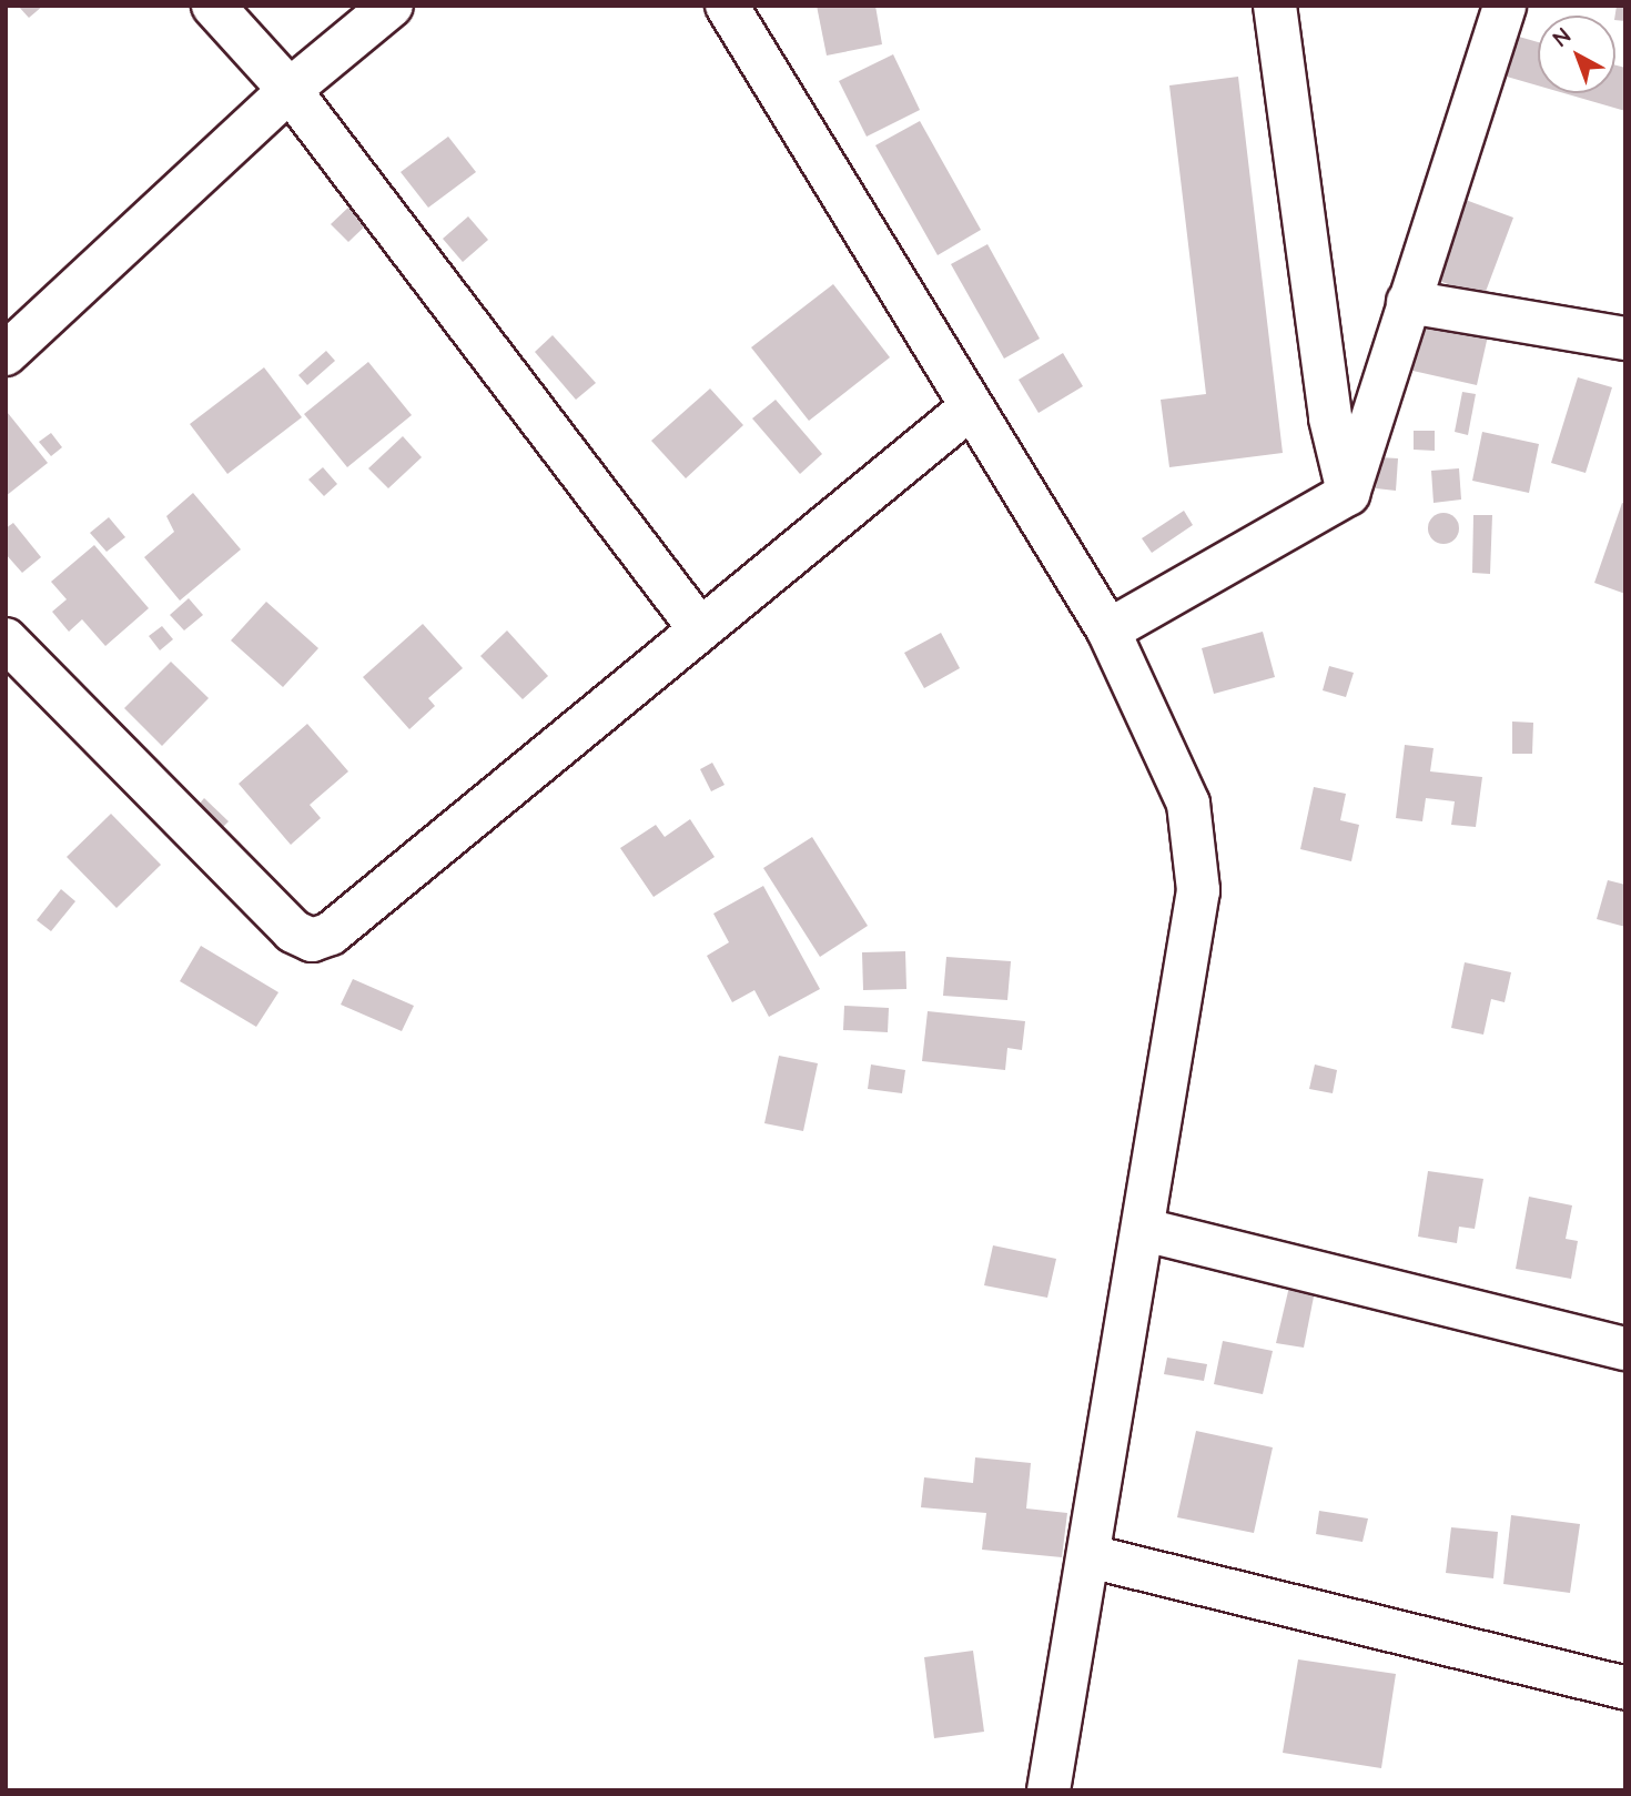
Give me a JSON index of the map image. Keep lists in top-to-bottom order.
{
  "north": "top left"
}
